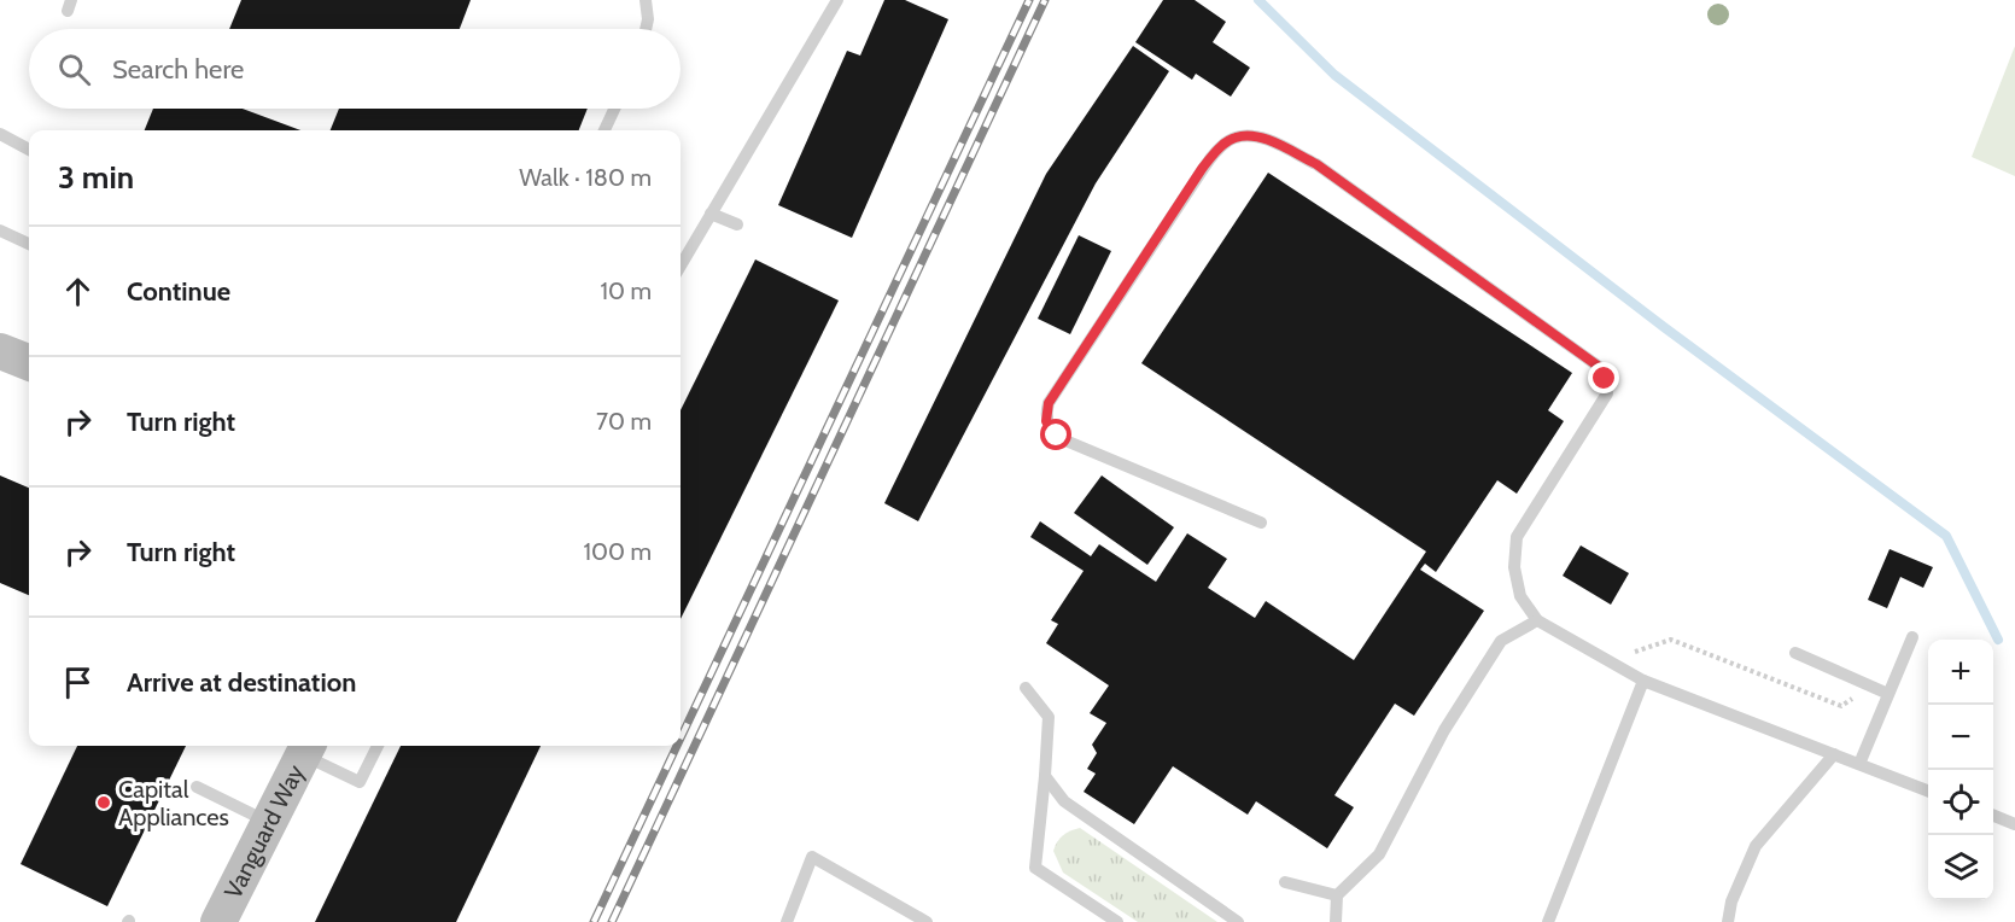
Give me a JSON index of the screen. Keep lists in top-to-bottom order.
{
  "streets": {
    "street": ["Vanguard Way"]
  },
  "places": ["Capital Appliances"],
  "page": {
    "search": "Search here",
    "heading": ["3 min", "Walk · 180 m"],
    "list": [
      ["Continue", "10 m"],
      ["Turn right", "70 m"],
      ["Turn right", "100 m"],
      "Arrive at destination"
    ],
    "map_buttons": ["+", "−"]
  }
}
